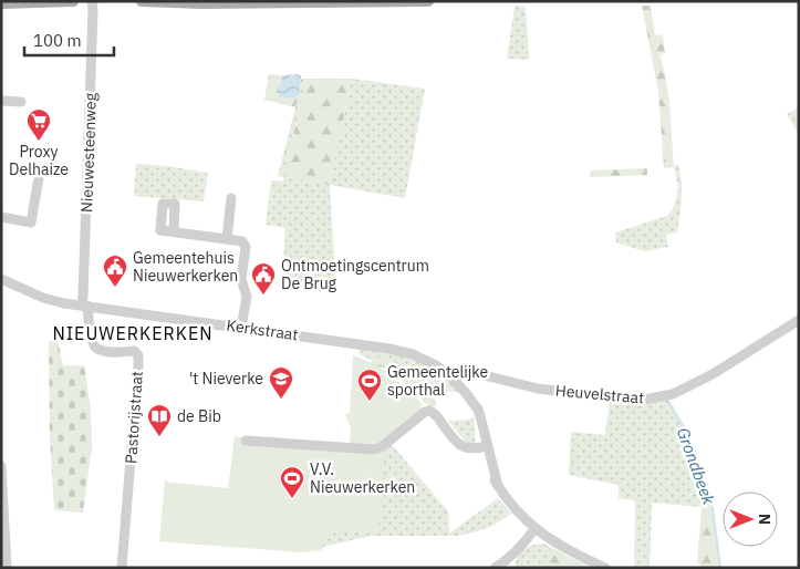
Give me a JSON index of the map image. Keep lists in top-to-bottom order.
{
  "streets": {
    "street": [
      "Nieuwesteenweg",
      "Kerkstraat",
      "Heuvelstraat",
      "Pastorijstraat"
    ]
  },
  "crossings": [
    ["Nieuwesteenweg", "Kerkstraat"],
    ["Nieuwesteenweg", "Pastorijstraat"],
    ["Kerkstraat", "Heuvelstraat"],
    ["Kerkstraat", "Pastorijstraat"]
  ],
  "districts": ["NIEUWERKERKEN"],
  "water": ["Grondbeek"],
  "places": {
    "supermarket": ["Proxy Delhaize"],
    "public building": ["Gemeentehuis Nieuwerkerken", "Ontmoetingscentrum De Brug"],
    "school or university": ["'t Nieverke"],
    "sports": ["Gemeentelijke sporthal", "V.V. Nieuwerkerken"],
    "library": ["de Bib"]
  },
  "scale_bar": "100 m",
  "north": "right"
}
